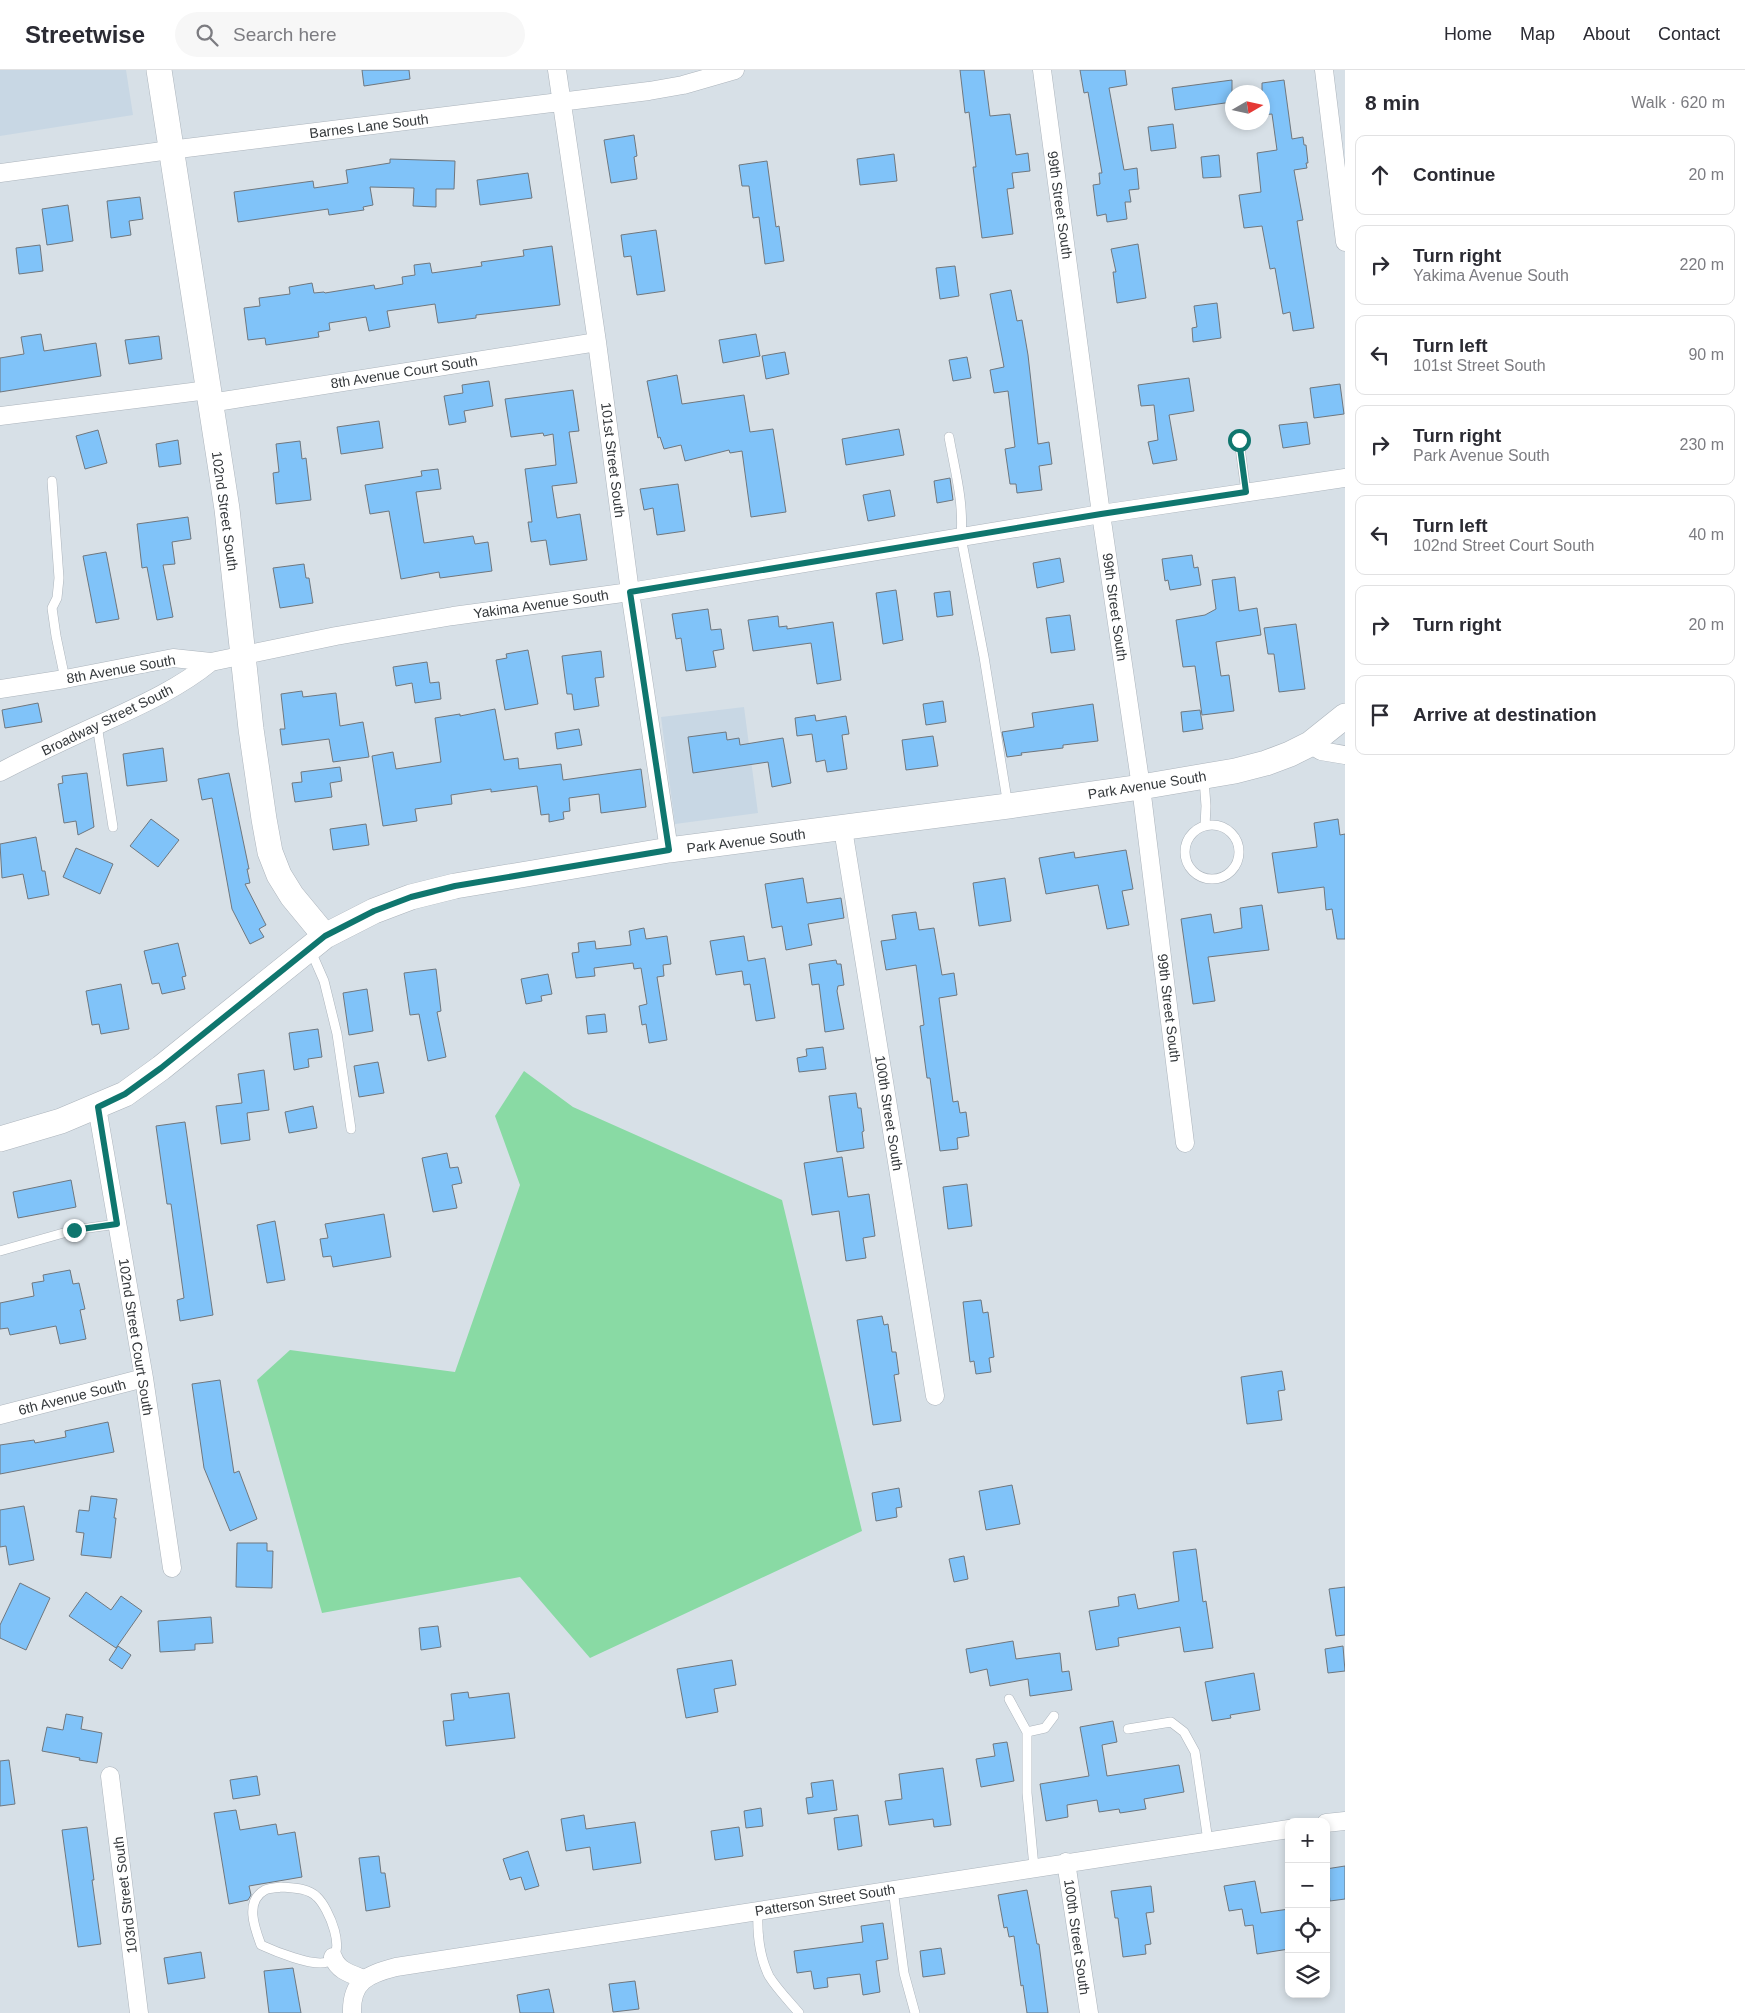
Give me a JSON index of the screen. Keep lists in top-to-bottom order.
{
  "streets": {
    "main road": ["102nd Street South", "Park Avenue South"],
    "street": [
      "Barnes Lane South",
      "99th Street South",
      "8th Avenue Court South",
      "101st Street South",
      "Yakima Avenue South",
      "8th Avenue South",
      "Broadway Street South",
      "100th Street South",
      "102nd Street Court South",
      "6th Avenue South",
      "103rd Street South",
      "Patterson Street South"
    ]
  },
  "crossings": [
    ["Barnes Lane South", "101st Street South"],
    ["Barnes Lane South", "102nd Street South"],
    ["99th Street South", "Yakima Avenue South"],
    ["99th Street South", "Park Avenue South"],
    ["8th Avenue Court South", "101st Street South"],
    ["8th Avenue Court South", "102nd Street South"],
    ["101st Street South", "Yakima Avenue South"],
    ["101st Street South", "Park Avenue South"],
    ["102nd Street South", "Yakima Avenue South"],
    ["102nd Street South", "8th Avenue South"],
    ["102nd Street South", "Park Avenue South"],
    ["Yakima Avenue South", "8th Avenue South"],
    ["8th Avenue South", "Broadway Street South"],
    ["Park Avenue South", "100th Street South"],
    ["Park Avenue South", "102nd Street Court South"],
    ["100th Street South", "Patterson Street South"],
    ["102nd Street Court South", "6th Avenue South"]
  ],
  "north": "right",
  "page": {
    "header": "Streetwise",
    "search": "Search here",
    "nav": [
      "Home",
      "Map",
      "About",
      "Contact"
    ],
    "heading": ["8 min", "Walk · 620 m"],
    "list": [
      ["Continue", "20 m"],
      ["Turn right", "Yakima Avenue South", "220 m"],
      ["Turn left", "101st Street South", "90 m"],
      ["Turn right", "Park Avenue South", "230 m"],
      ["Turn left", "102nd Street Court South", "40 m"],
      ["Turn right", "20 m"],
      "Arrive at destination"
    ],
    "map_buttons": ["+", "−"]
  }
}
